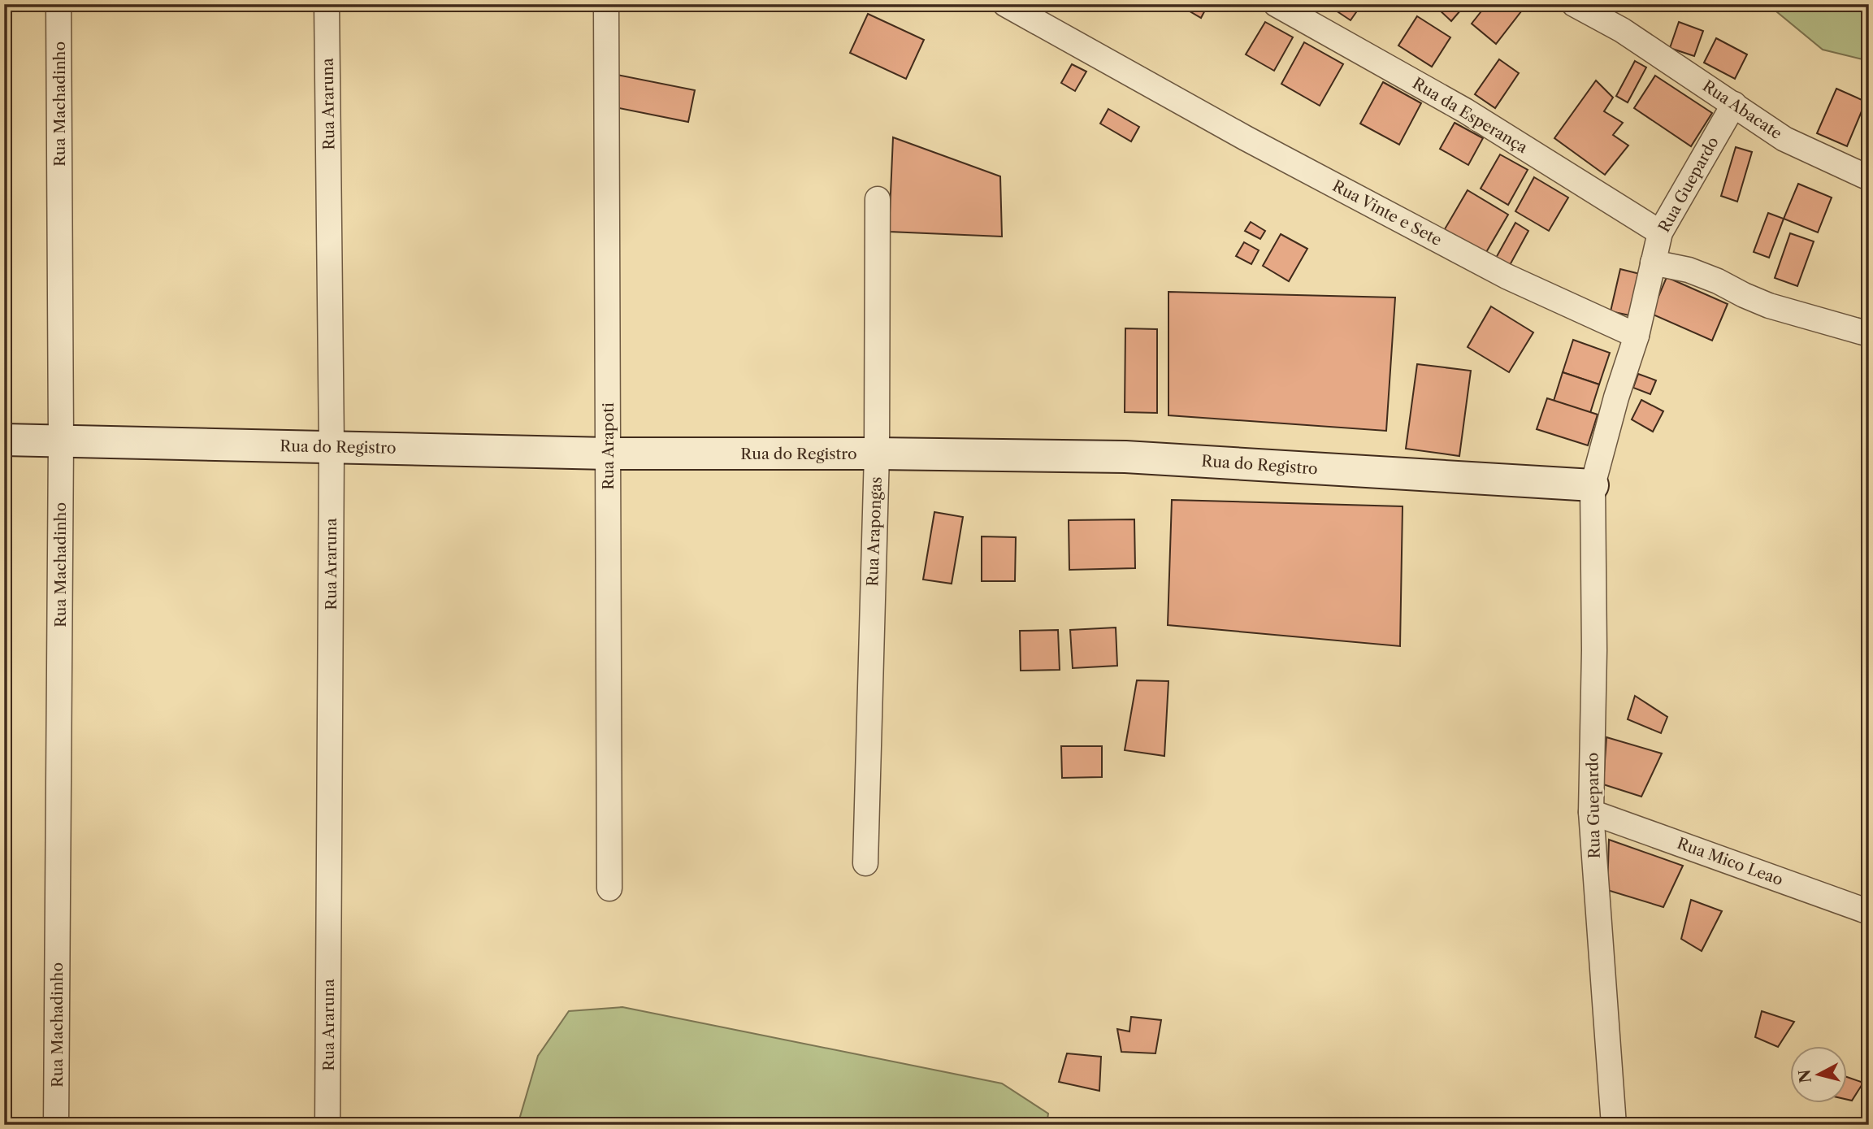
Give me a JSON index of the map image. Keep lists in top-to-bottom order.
{
  "streets": {
    "street": [
      "Rua Machadinho",
      "Rua Araruna",
      "Rua Abacate",
      "Rua da Esperança",
      "Rua Guepardo",
      "Rua Vinte e Sete",
      "Rua Arapoti",
      "Rua do Registro",
      "Rua Arapongas",
      "Rua Mico Leao"
    ]
  },
  "crossings": [
    ["Rua Machadinho", "Rua do Registro"],
    ["Rua Araruna", "Rua do Registro"],
    ["Rua Abacate", "Rua Guepardo"],
    ["Rua da Esperança", "Rua Guepardo"],
    ["Rua Guepardo", "Rua Vinte e Sete"],
    ["Rua Guepardo", "Rua do Registro"],
    ["Rua Guepardo", "Rua Mico Leao"],
    ["Rua Arapoti", "Rua do Registro"],
    ["Rua do Registro", "Rua Arapongas"]
  ],
  "north": "left"
}
